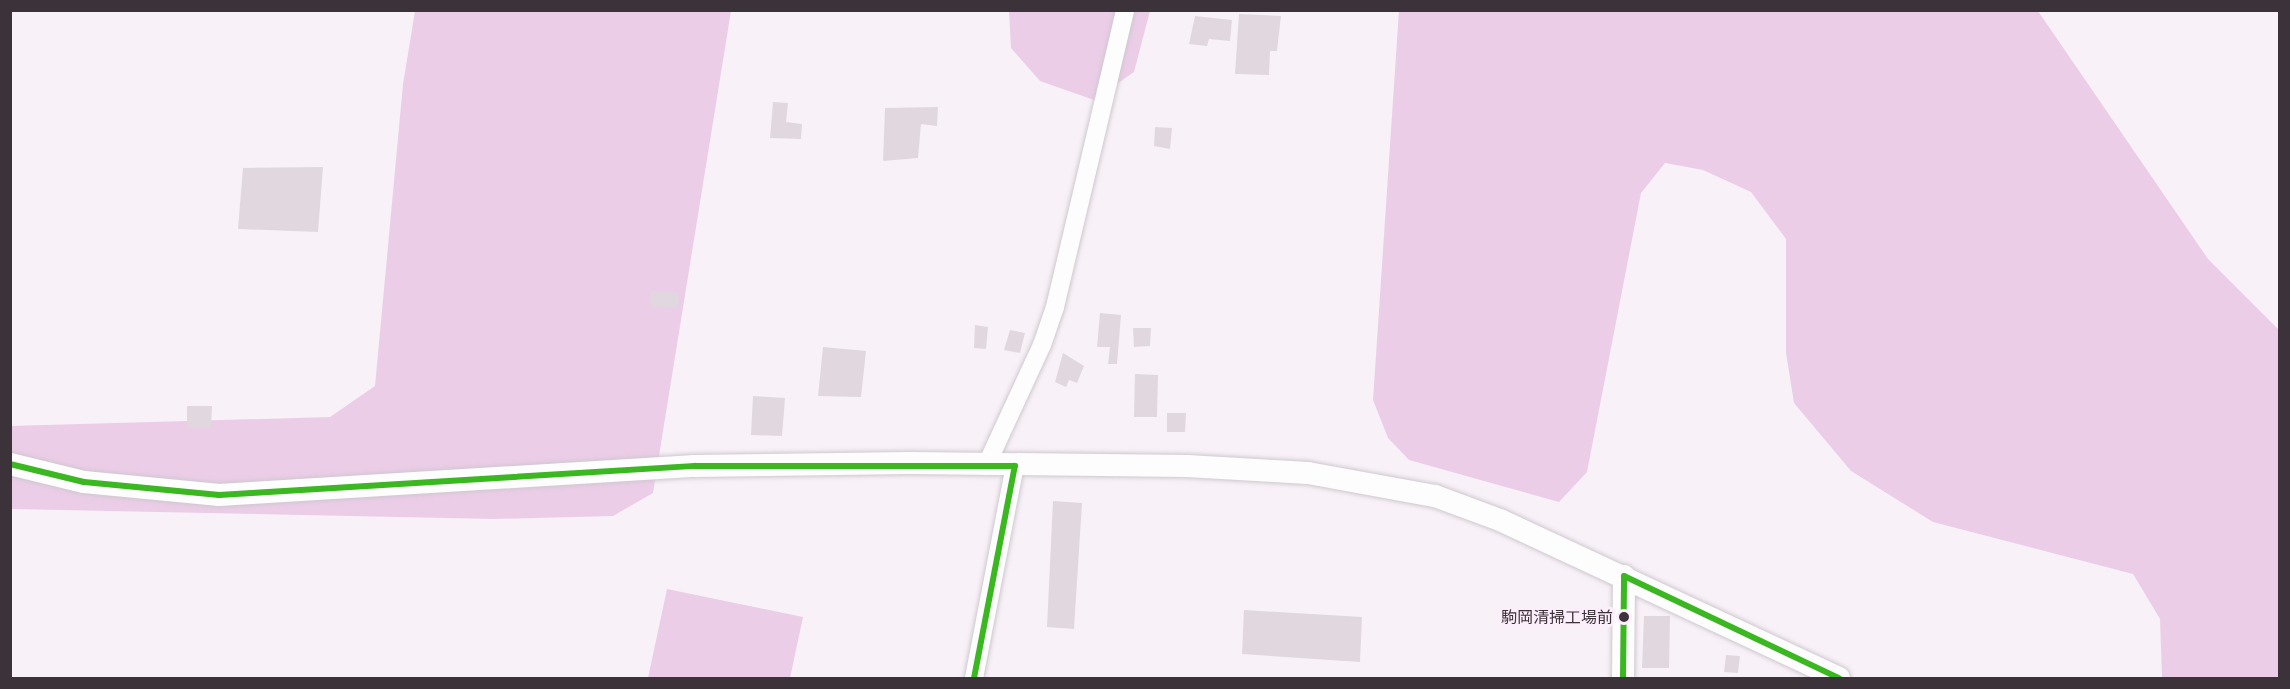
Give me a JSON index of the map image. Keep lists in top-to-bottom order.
{
  "places": ["駒岡清掃工場前"]
}
